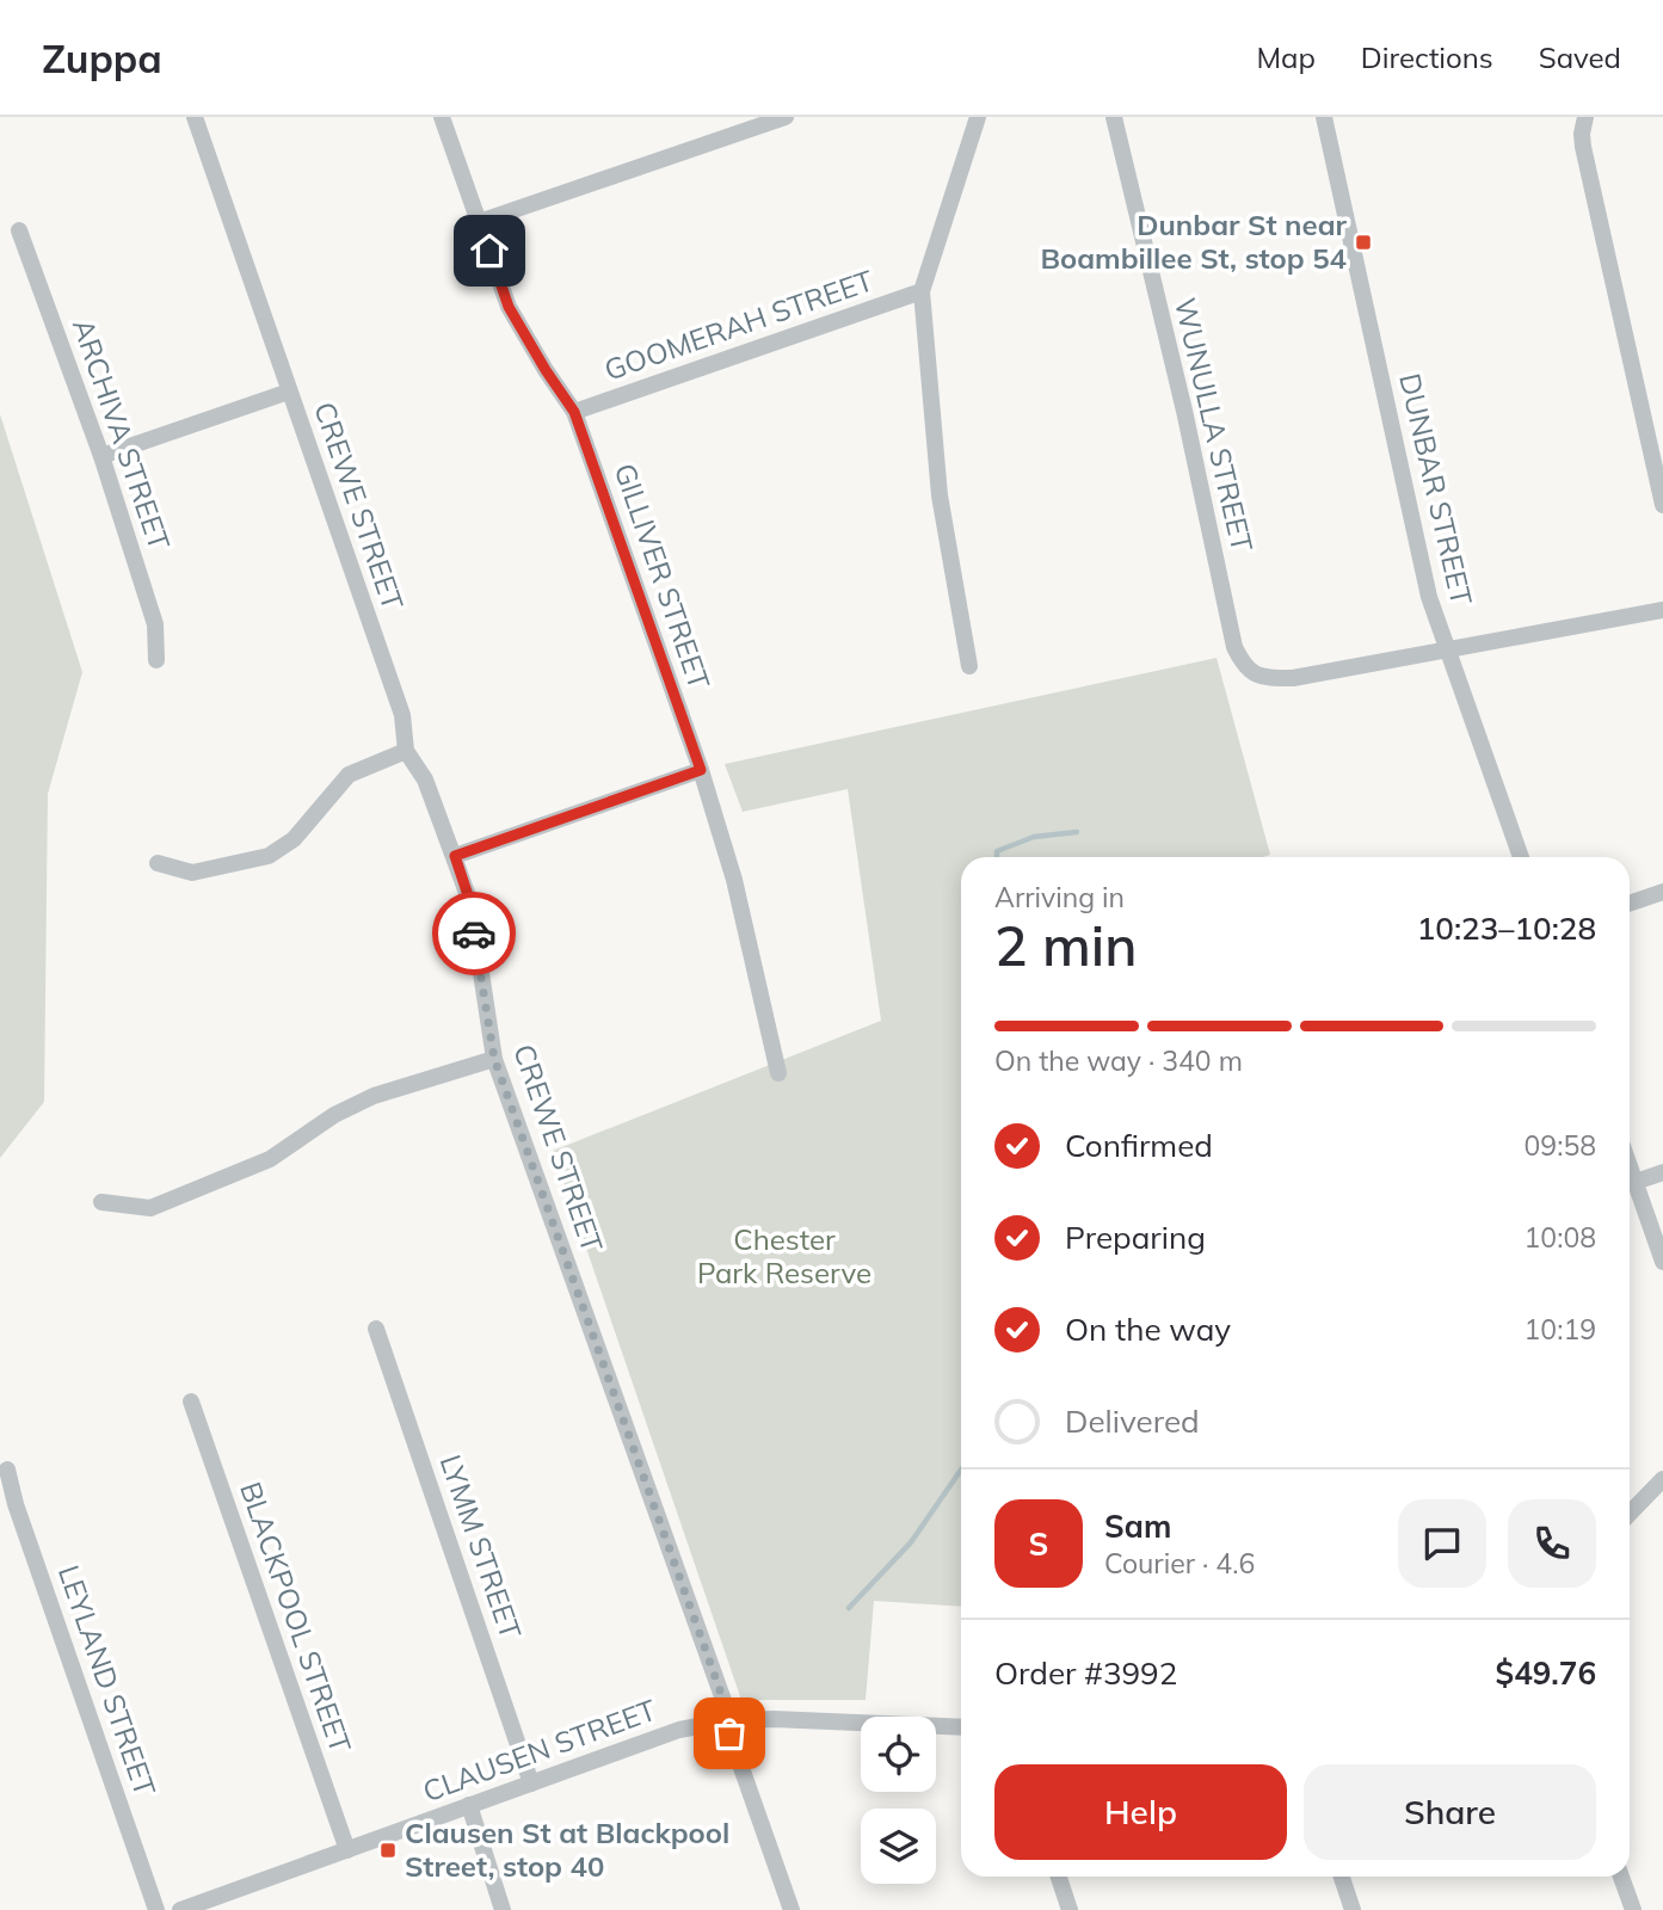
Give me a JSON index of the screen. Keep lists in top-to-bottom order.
{
  "streets": {
    "street": [
      "GOOMERAH STREET",
      "WUNULLA STREET",
      "ARCHIVA STREET",
      "DUNBAR STREET",
      "CREWE STREET",
      "GILLIVER STREET",
      "LYMM STREET",
      "BLACKPOOL STREET",
      "LEYLAND STREET",
      "CLAUSEN STREET"
    ]
  },
  "crossings": [
    ["GOOMERAH STREET", "GILLIVER STREET"],
    ["WUNULLA STREET", "DUNBAR STREET"],
    ["CREWE STREET", "CLAUSEN STREET"],
    ["LYMM STREET", "CLAUSEN STREET"],
    ["BLACKPOOL STREET", "CLAUSEN STREET"]
  ],
  "parks": ["Chester Park Reserve"],
  "places": {
    "transit": ["Dunbar St near Boambillee St, stop 54", "Clausen St at Blackpool Street, stop 40"]
  },
  "page": {
    "header": "Zuppa",
    "nav": ["Map", "Directions", "Saved"],
    "heading": ["2 min", "Arriving in", "10:23–10:28"],
    "panel": [
      "Sam",
      "Courier · 4.6",
      "Order #3992",
      "$49.76"
    ],
    "bar": "On the way · 340 m",
    "list": [
      ["Confirmed", "09:58"],
      ["Preparing", "10:08"],
      ["On the way", "10:19"],
      "Delivered"
    ],
    "round": "S",
    "buttons": ["Help", "Share"]
  }
}
